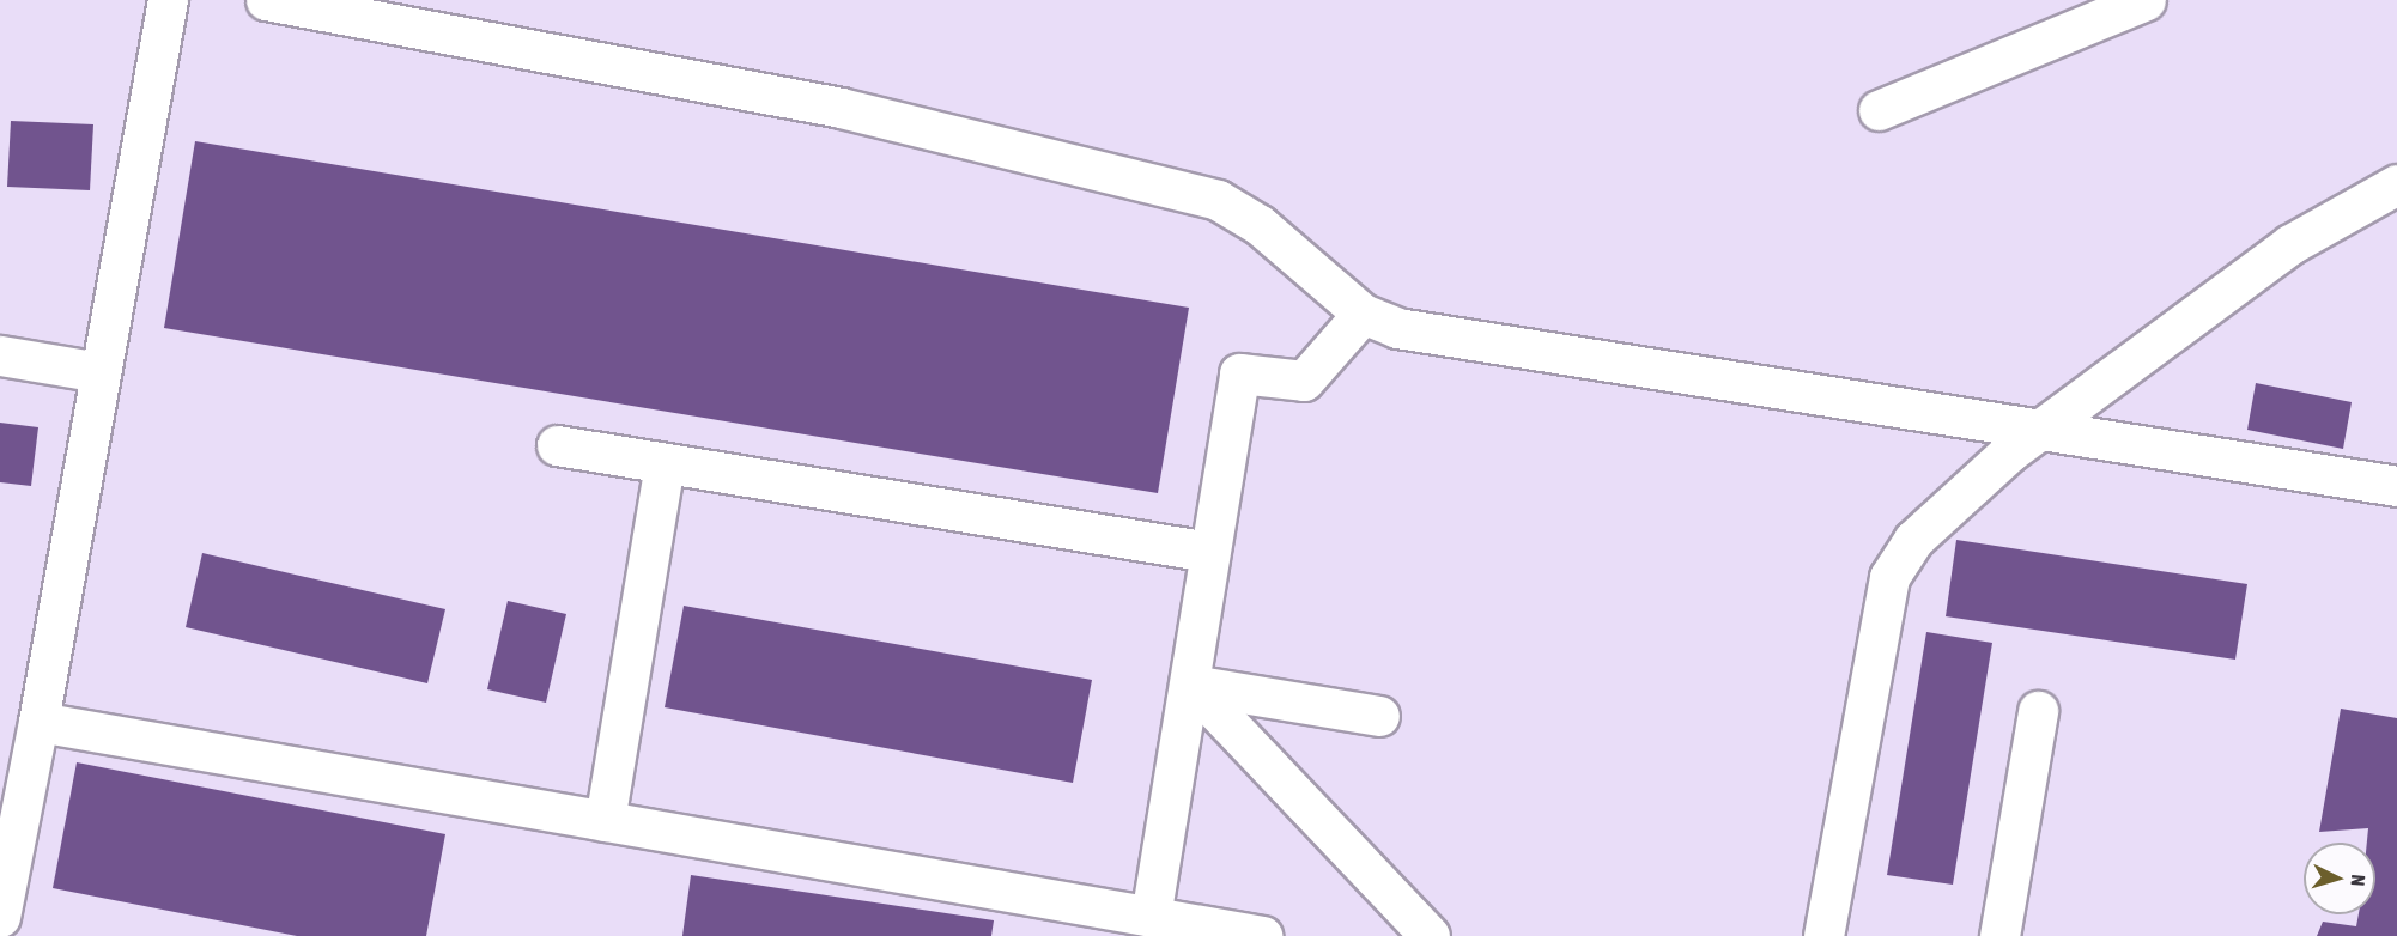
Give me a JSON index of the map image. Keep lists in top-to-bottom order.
{
  "north": "right"
}
